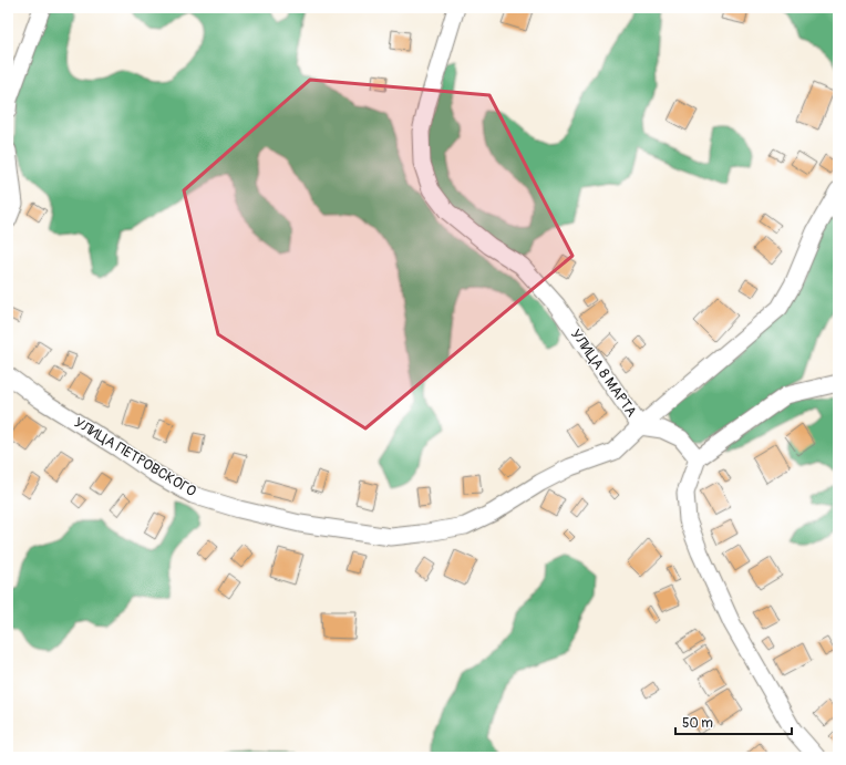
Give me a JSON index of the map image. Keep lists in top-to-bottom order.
{
  "streets": {
    "street": ["УЛИЦА 8 МАРТА", "УЛИЦА ПЕТРОВСКОГО"]
  },
  "crossings": [
    ["УЛИЦА 8 МАРТА", "УЛИЦА ПЕТРОВСКОГО"]
  ],
  "scale_bar": "50 m"
}
